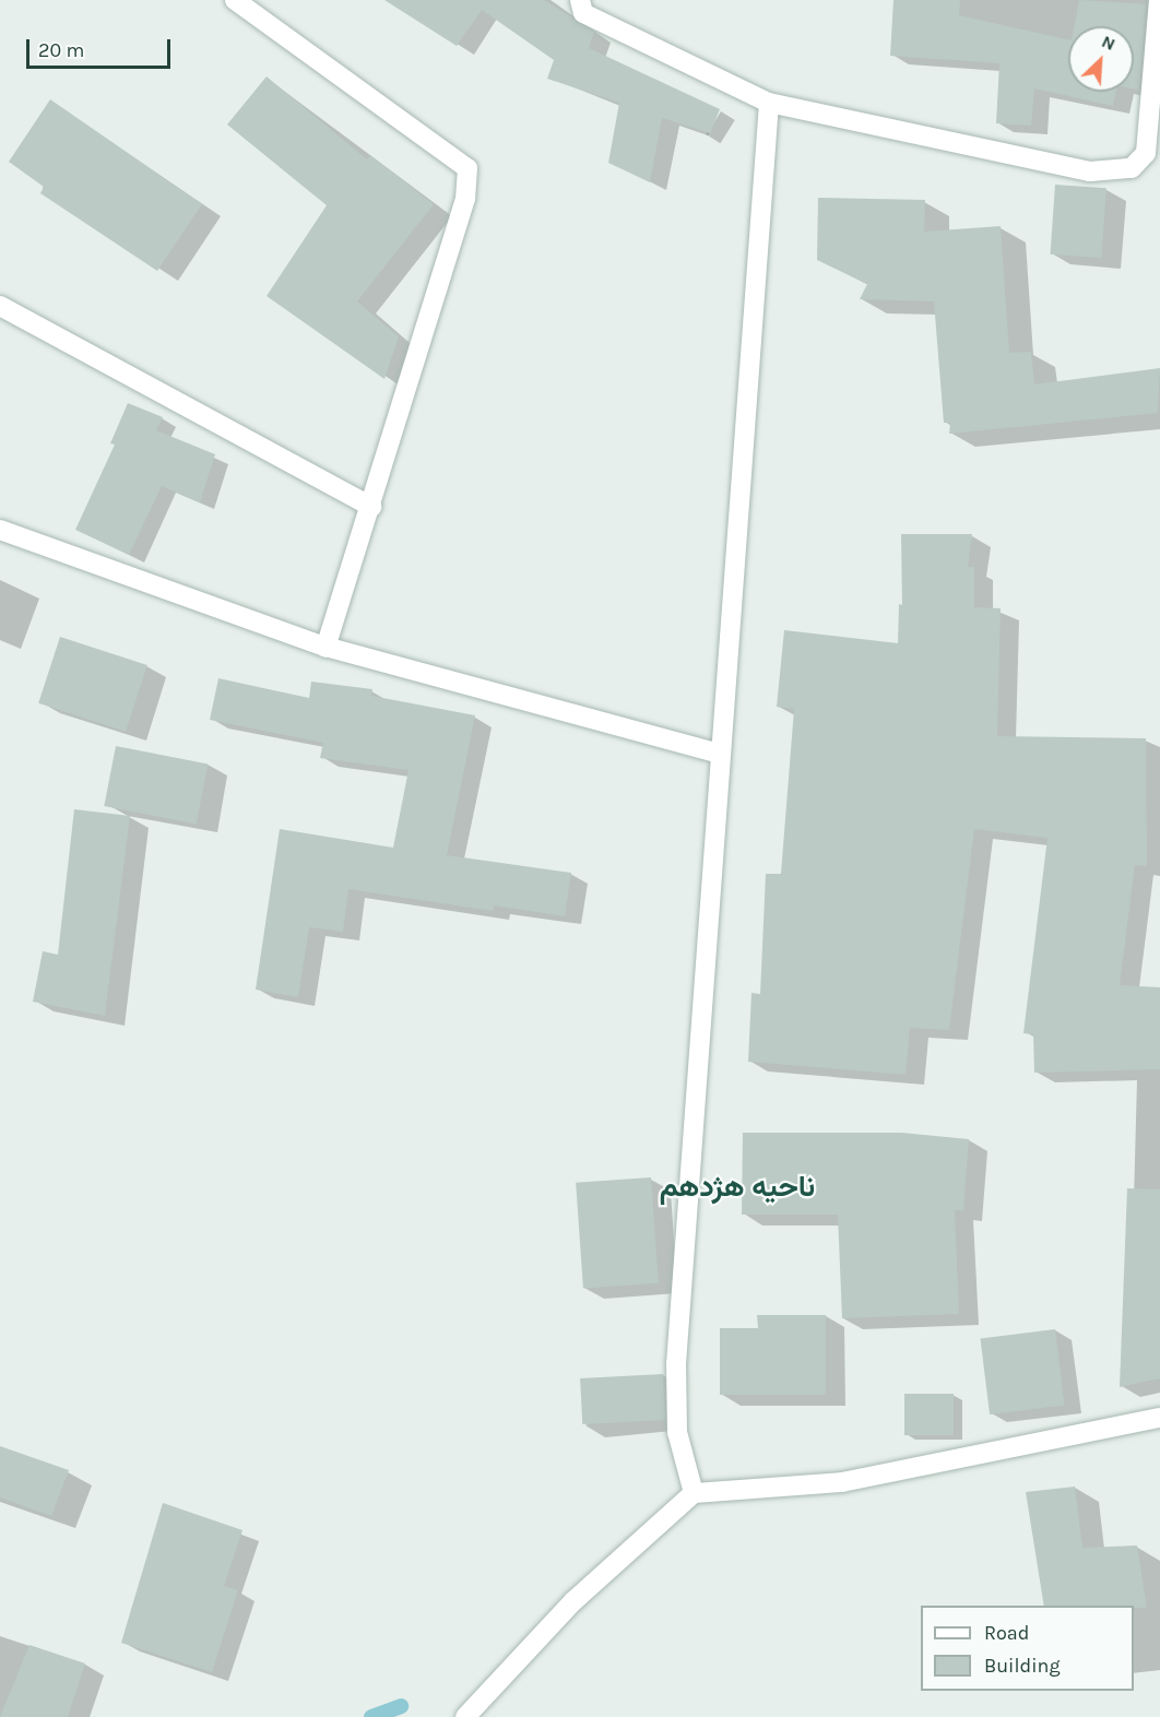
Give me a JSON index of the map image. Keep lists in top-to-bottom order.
{
  "districts": ["ناحیه هژدهم"],
  "legend": ["Road", "Building"],
  "scale_bar": "20 m",
  "north": "top right"
}
